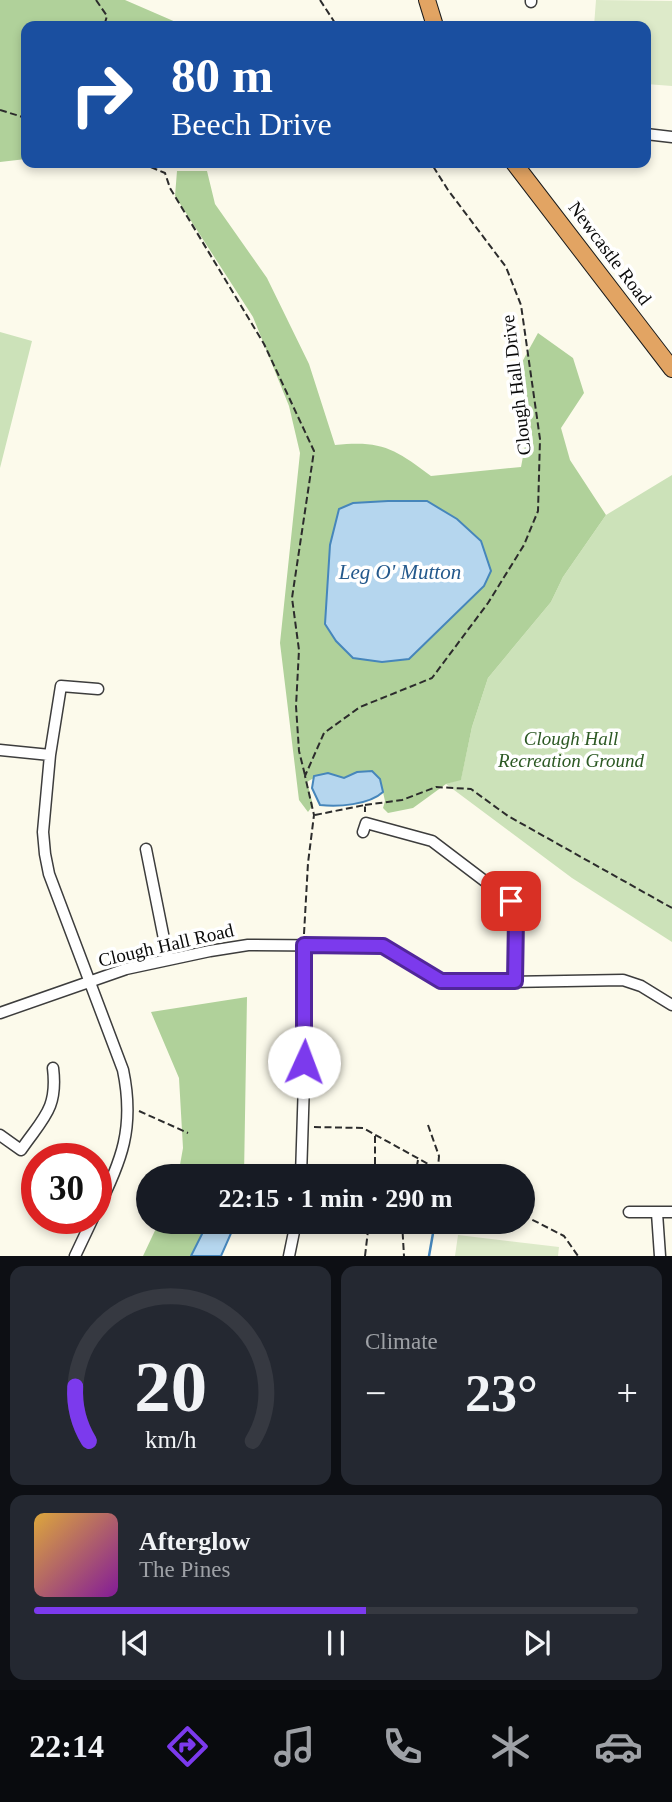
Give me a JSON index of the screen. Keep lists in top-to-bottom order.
{
  "streets": {
    "highway": ["Newcastle Road"],
    "street": ["Clough Hall Road"],
    "path": ["Clough Hall Drive"]
  },
  "water": ["Leg O' Mutton"],
  "parks": ["Clough Hall Recreation Ground"],
  "page": {
    "turn": ["80 m", "Beech Drive"],
    "limit": "30",
    "trip": "22:15 · 1 min · 290 m",
    "tile": "Climate",
    "heat": ["−", "23°", "+"],
    "song": ["Afterglow", "The Pines"],
    "tabs": "22:14",
    "gauge": ["20", "km/h"]
  }
}
